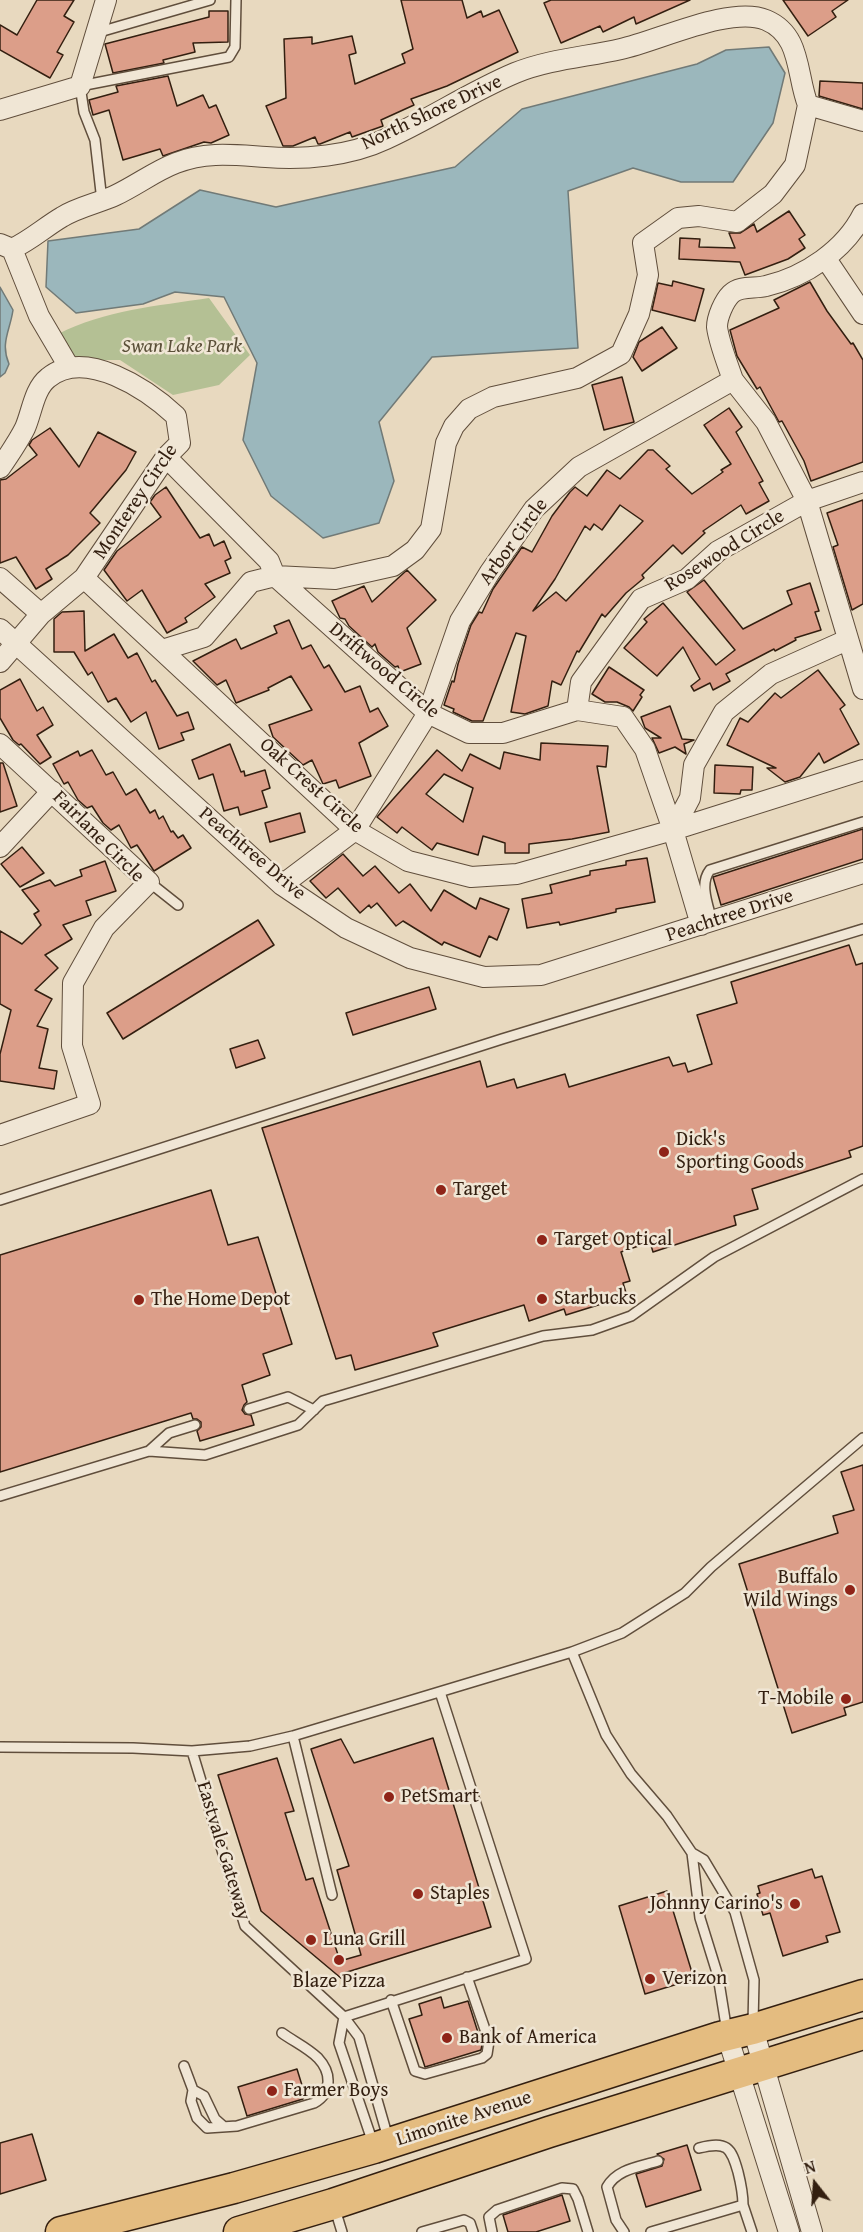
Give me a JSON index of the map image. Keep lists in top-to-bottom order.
{
  "streets": {
    "main road": ["Limonite Avenue"],
    "street": [
      "North Shore Drive",
      "Monterey Circle",
      "Arbor Circle",
      "Rosewood Circle",
      "Driftwood Circle",
      "Oak Crest Circle",
      "Fairlane Circle",
      "Peachtree Drive"
    ],
    "lane": ["Eastvale Gateway"]
  },
  "crossings": [
    ["Monterey Circle", "Driftwood Circle"],
    ["Monterey Circle", "Oak Crest Circle"],
    ["Monterey Circle", "Peachtree Drive"],
    ["Arbor Circle", "Driftwood Circle"],
    ["Arbor Circle", "Oak Crest Circle"],
    ["Arbor Circle", "Peachtree Drive"],
    ["Rosewood Circle", "Driftwood Circle"],
    ["Driftwood Circle", "Oak Crest Circle"],
    ["Driftwood Circle", "Peachtree Drive"],
    ["Eastvale Gateway", "Limonite Avenue"]
  ],
  "parks": ["Swan Lake Park"],
  "places": [
    "Dick's Sporting Goods",
    "Target",
    "Target Optical",
    "Starbucks",
    "The Home Depot",
    "Buffalo Wild Wings",
    "T-Mobile",
    "PetSmart",
    "Staples",
    "Johnny Carino's",
    "Luna Grill",
    "Blaze Pizza",
    "Verizon",
    "Bank of America",
    "Farmer Boys"
  ],
  "north": "top"
}
